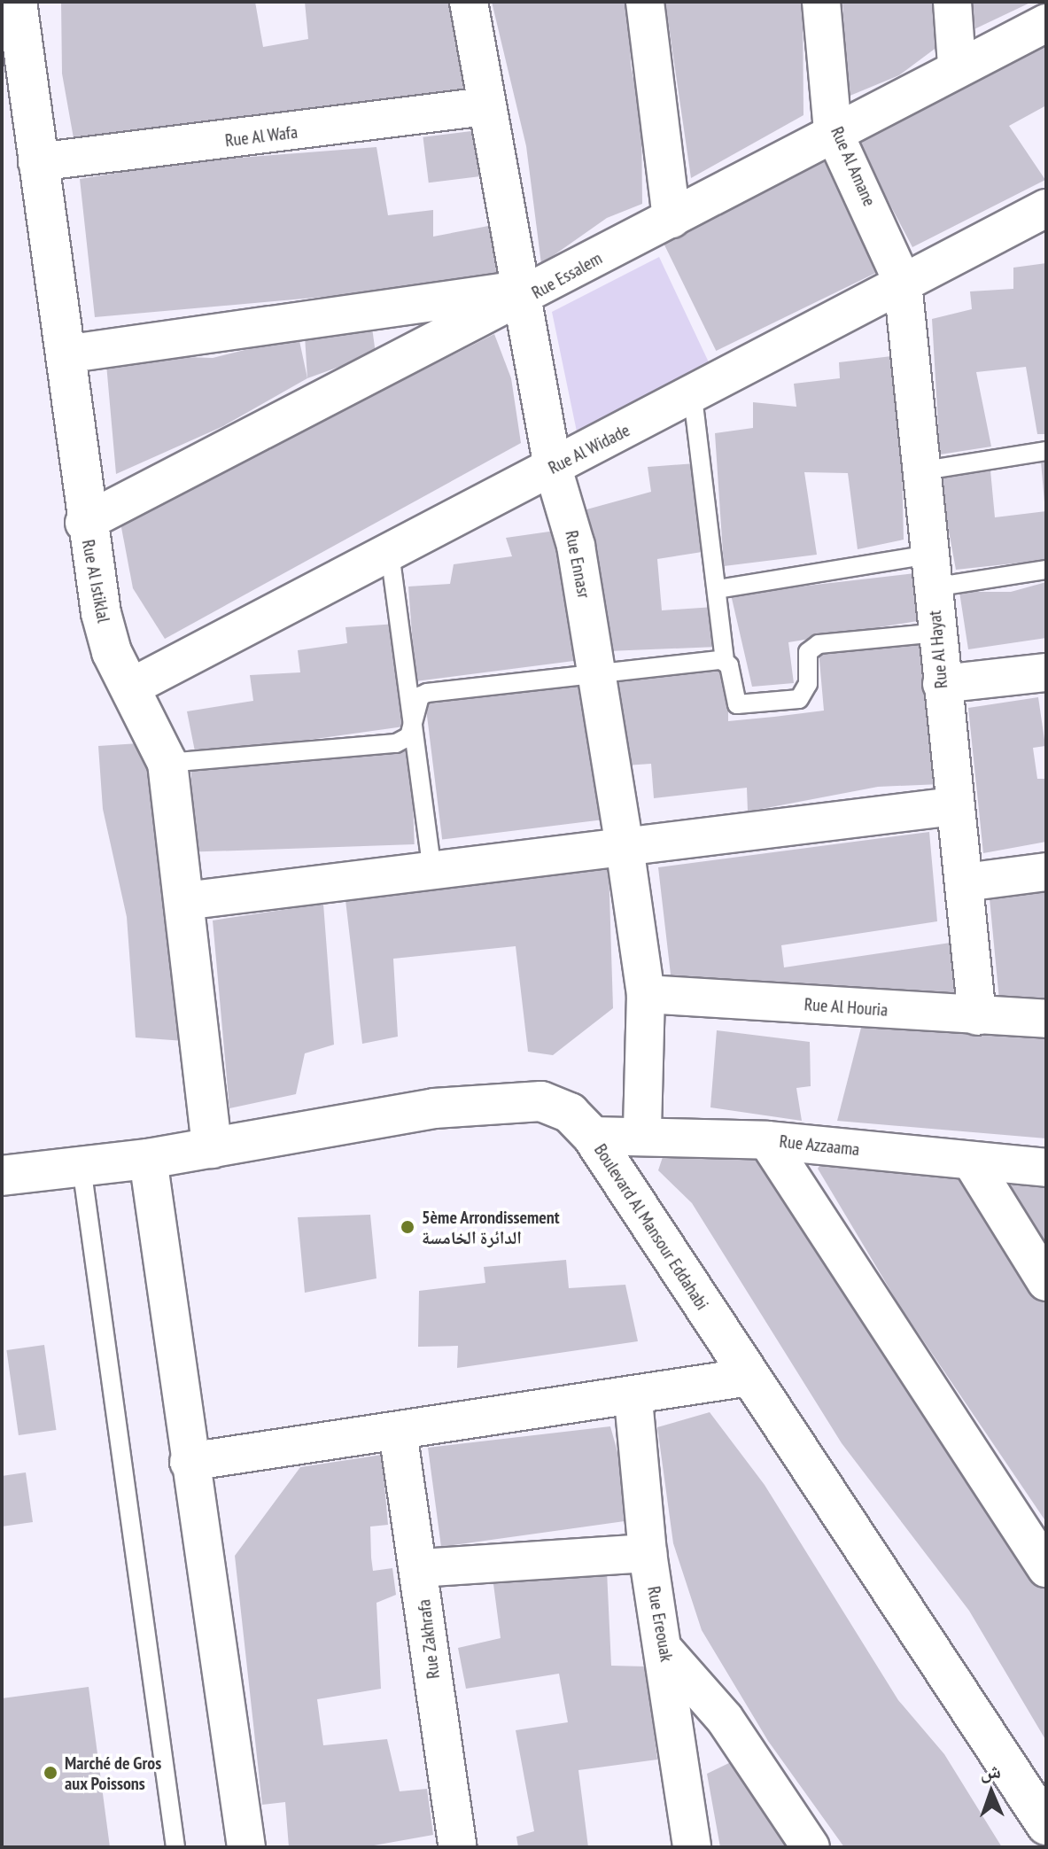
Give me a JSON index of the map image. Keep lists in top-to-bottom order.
{
  "streets": {
    "main road": ["Rue Al Istiklal", "Boulevard Al Mansour Eddahabi"],
    "street": [
      "Rue Al Wafa",
      "Rue Al Amane",
      "Rue Essalem",
      "Rue Al Widade",
      "Rue Ennasr",
      "Rue Al Hayat",
      "Rue Al Houria",
      "Rue Azzaama",
      "Rue Ereouak",
      "Rue Zakhrafa"
    ]
  },
  "crossings": [
    ["Rue Al Wafa", "Rue Ennasr"],
    ["Rue Al Wafa", "Rue Al Istiklal"],
    ["Rue Al Amane", "Rue Essalem"],
    ["Rue Al Amane", "Rue Al Widade"],
    ["Rue Al Amane", "Rue Al Hayat"],
    ["Rue Essalem", "Rue Ennasr"],
    ["Rue Essalem", "Rue Al Istiklal"],
    ["Rue Al Widade", "Rue Ennasr"],
    ["Rue Al Widade", "Rue Al Istiklal"],
    ["Rue Al Widade", "Rue Al Hayat"],
    ["Rue Ennasr", "Rue Al Houria"],
    ["Rue Ennasr", "Rue Azzaama"],
    ["Rue Al Istiklal", "Boulevard Al Mansour Eddahabi"],
    ["Rue Al Hayat", "Rue Al Houria"],
    ["Rue Azzaama", "Boulevard Al Mansour Eddahabi"]
  ],
  "places": ["5ème Arrondissement الدائرة الخامسة", "Marché de Gros aux Poissons"],
  "north": "top"
}
